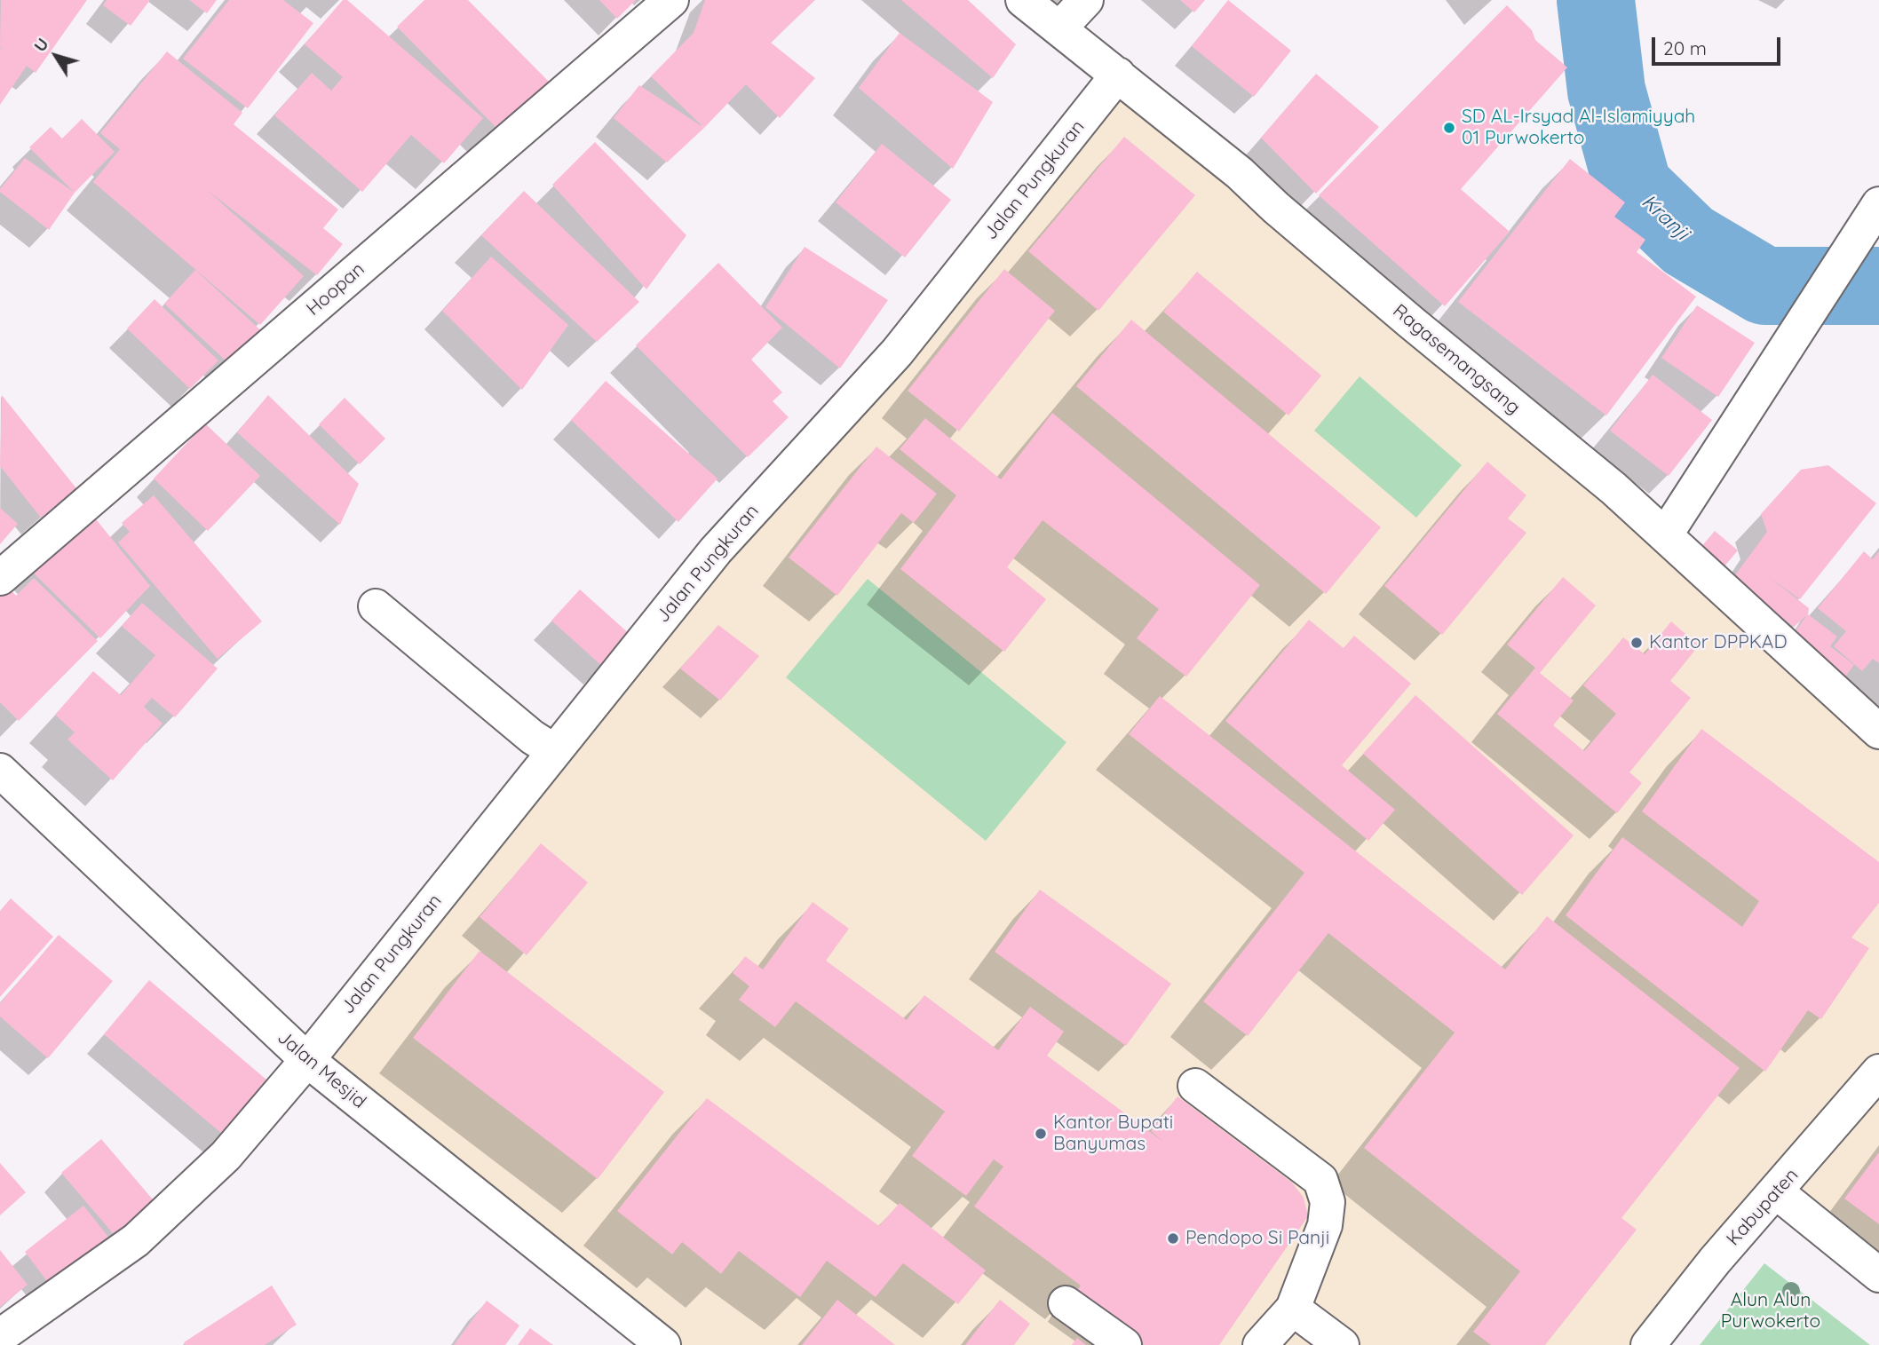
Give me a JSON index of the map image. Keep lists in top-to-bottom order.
{
  "streets": {
    "street": [
      "Jalan Pungkuran",
      "Hoopan",
      "Ragasemangsang",
      "Jalan Mesjid",
      "Kabupaten"
    ]
  },
  "crossings": [
    ["Jalan Pungkuran", "Ragasemangsang"],
    ["Jalan Pungkuran", "Jalan Mesjid"]
  ],
  "water": ["Kranji"],
  "parks": ["Alun Alun Purwokerto"],
  "places": [
    "SD AL-Irsyad Al-Islamiyyah 01 Purwokerto",
    "Kantor DPPKAD",
    "Kantor Bupati Banyumas",
    "Pendopo Si Panji"
  ],
  "scale_bar": "20 m",
  "north": "top left"
}
